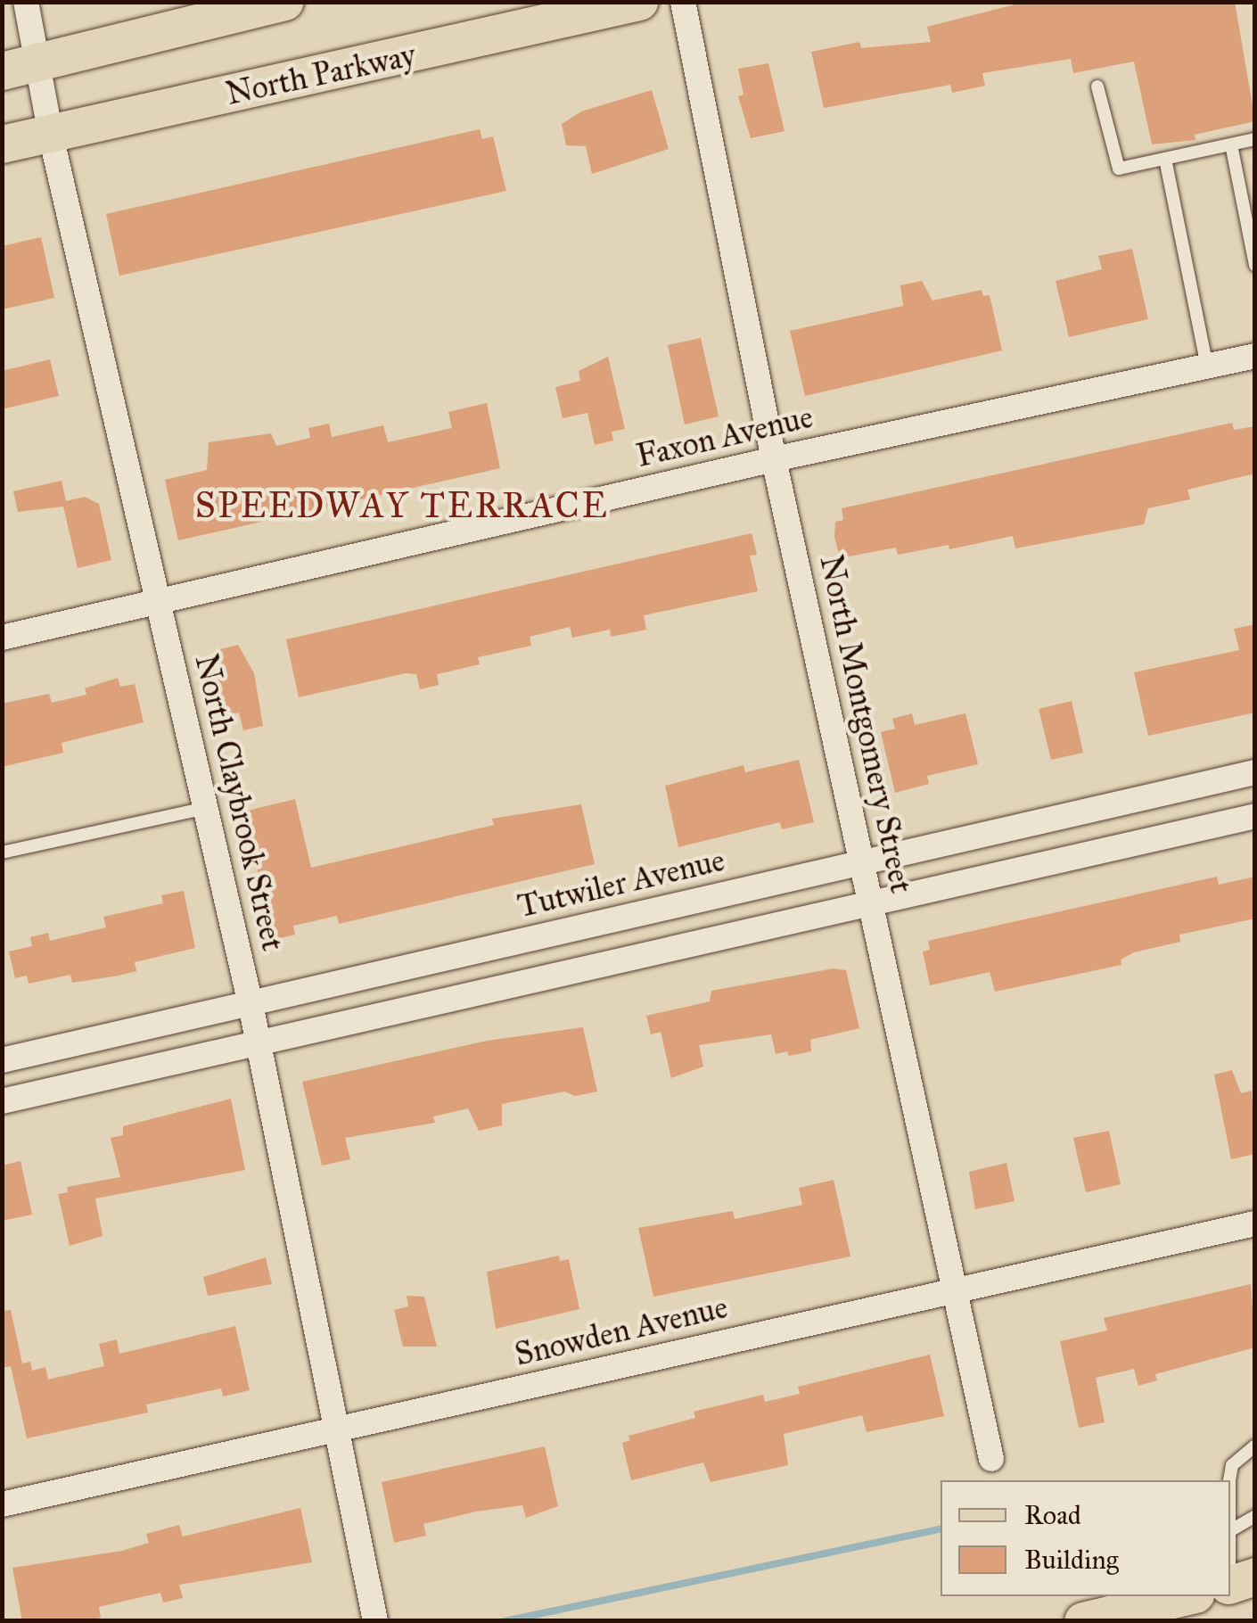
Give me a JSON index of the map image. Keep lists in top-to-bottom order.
{
  "streets": {
    "main road": ["North Parkway"],
    "street": [
      "Faxon Avenue",
      "North Montgomery Street",
      "North Claybrook Street",
      "Tutwiler Avenue",
      "Snowden Avenue"
    ]
  },
  "crossings": [
    ["North Parkway", "North Claybrook Street"],
    ["Faxon Avenue", "North Montgomery Street"],
    ["Faxon Avenue", "North Claybrook Street"],
    ["North Montgomery Street", "Tutwiler Avenue"],
    ["North Montgomery Street", "Snowden Avenue"],
    ["North Claybrook Street", "Tutwiler Avenue"],
    ["North Claybrook Street", "Snowden Avenue"]
  ],
  "districts": ["SPEEDWAY TERRACE"],
  "legend": ["Road", "Building"]
}
